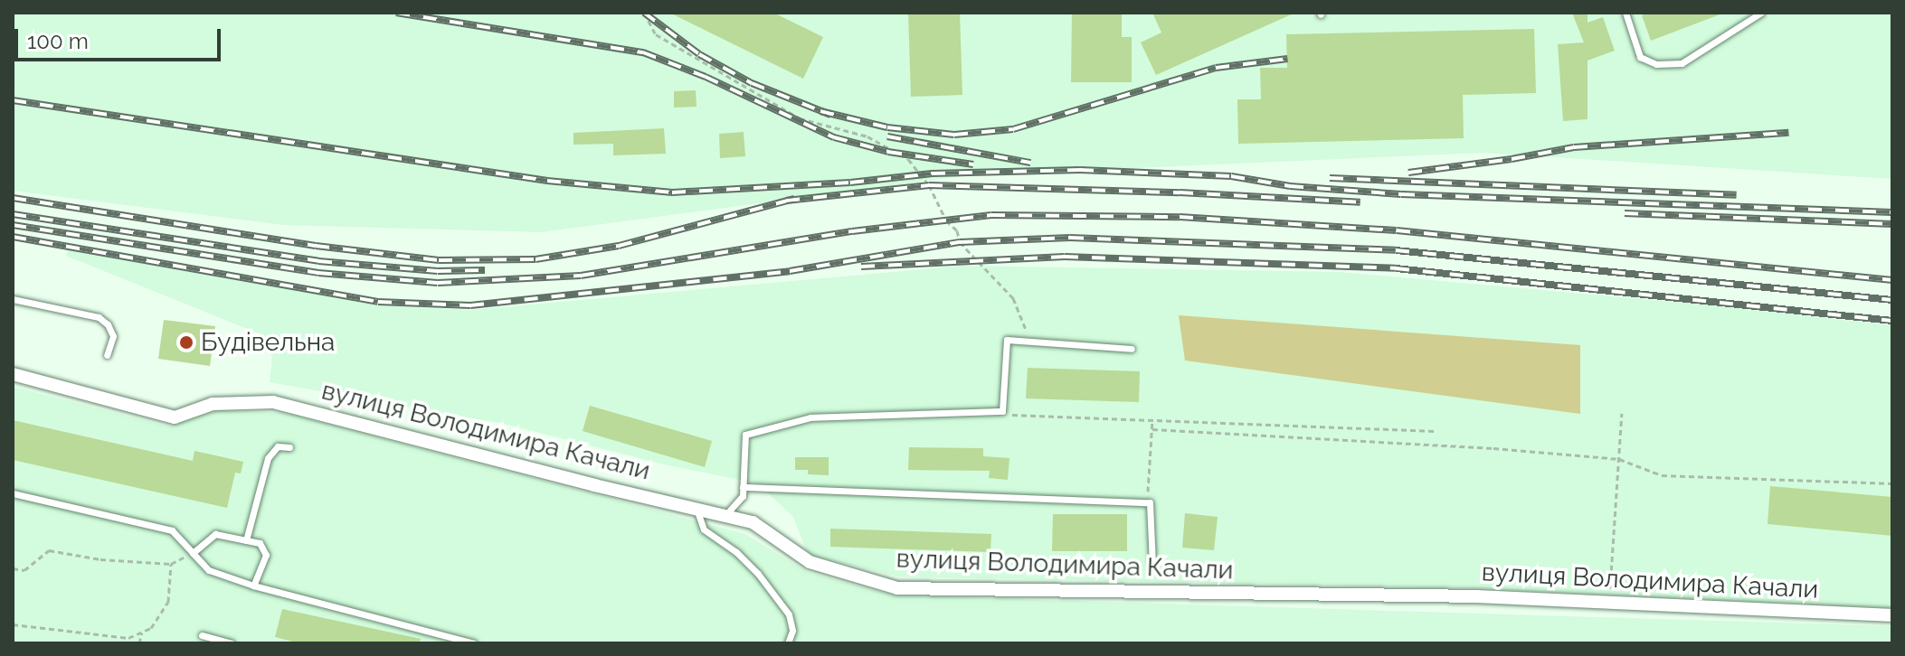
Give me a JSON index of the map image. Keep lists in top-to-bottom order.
{
  "streets": {
    "street": ["вулиця Володимира Качали"]
  },
  "places": ["Будівельна"],
  "scale_bar": "100 m"
}
